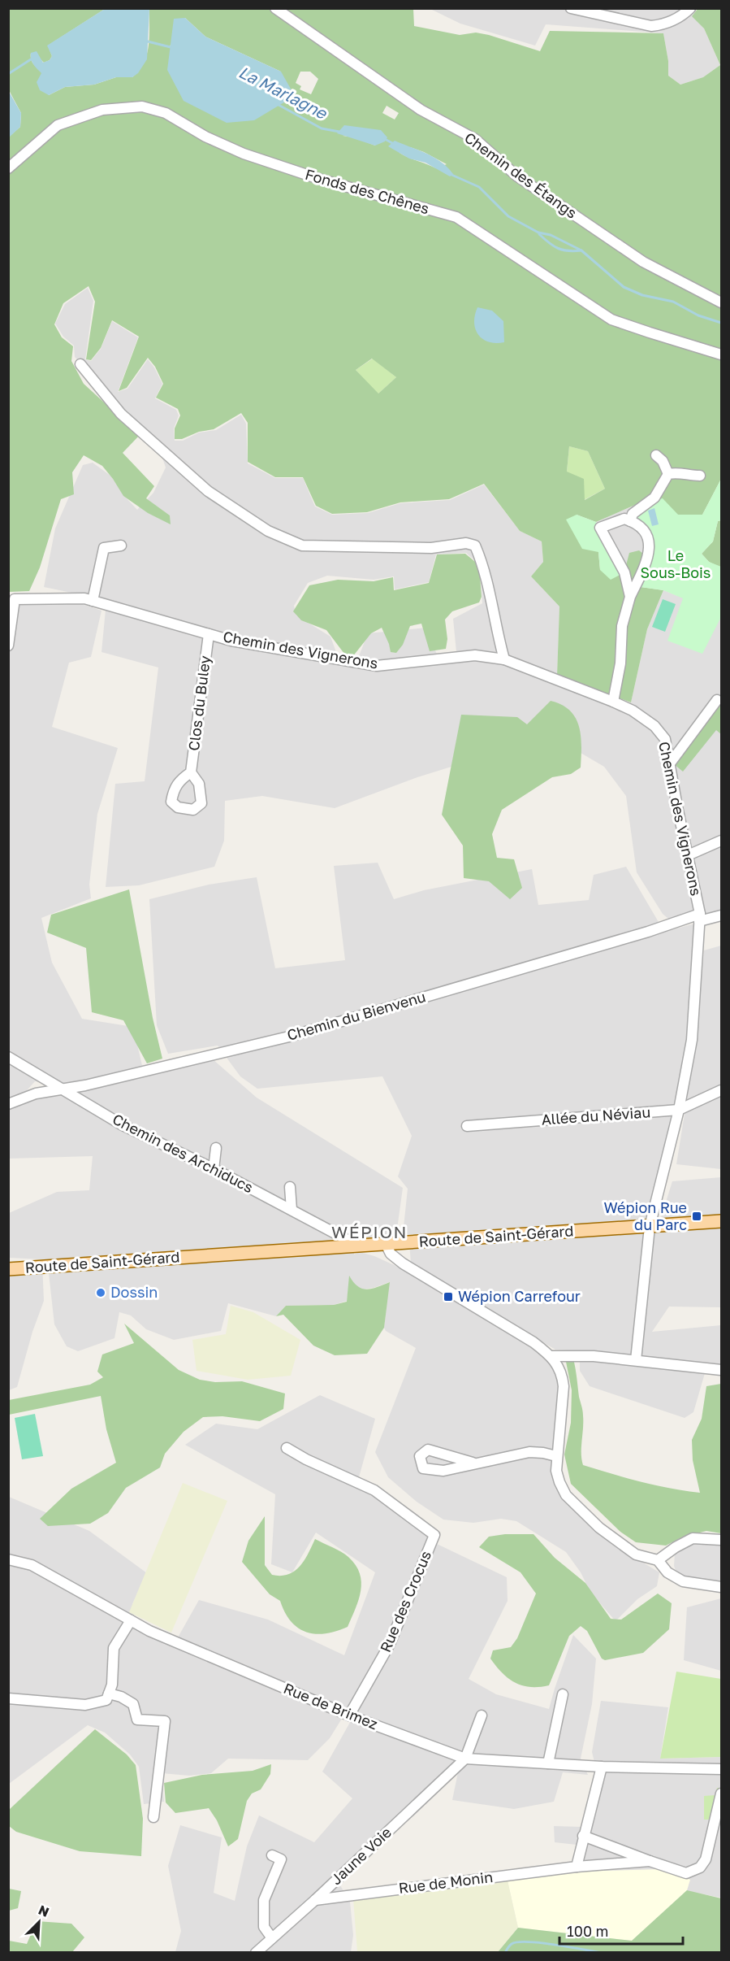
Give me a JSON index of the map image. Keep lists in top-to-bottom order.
{
  "streets": {
    "main road": ["Route de Saint-Gérard"],
    "street": [
      "Chemin des Étangs",
      "Fonds des Chênes",
      "Chemin des Vignerons",
      "Clos du Buley",
      "Chemin du Bienvenu",
      "Allée du Néviau",
      "Chemin des Archiducs",
      "Rue des Crocus",
      "Rue de Brimez",
      "Jaune Voie",
      "Rue de Monin"
    ]
  },
  "crossings": [
    ["Chemin des Vignerons", "Clos du Buley"],
    ["Chemin des Vignerons", "Chemin du Bienvenu"],
    ["Chemin des Vignerons", "Allée du Néviau"],
    ["Chemin des Vignerons", "Route de Saint-Gérard"],
    ["Chemin du Bienvenu", "Chemin des Archiducs"],
    ["Chemin des Archiducs", "Route de Saint-Gérard"],
    ["Rue des Crocus", "Rue de Brimez"],
    ["Rue de Brimez", "Jaune Voie"],
    ["Jaune Voie", "Rue de Monin"]
  ],
  "districts": ["WÉPION"],
  "water": ["La Marlagne"],
  "parks": ["Le Sous-Bois"],
  "places": {
    "transit": ["Wépion Rue du Parc", "Wépion Carrefour"],
    "other": ["Dossin"]
  },
  "scale_bar": "100 m",
  "north": "top right"
}
